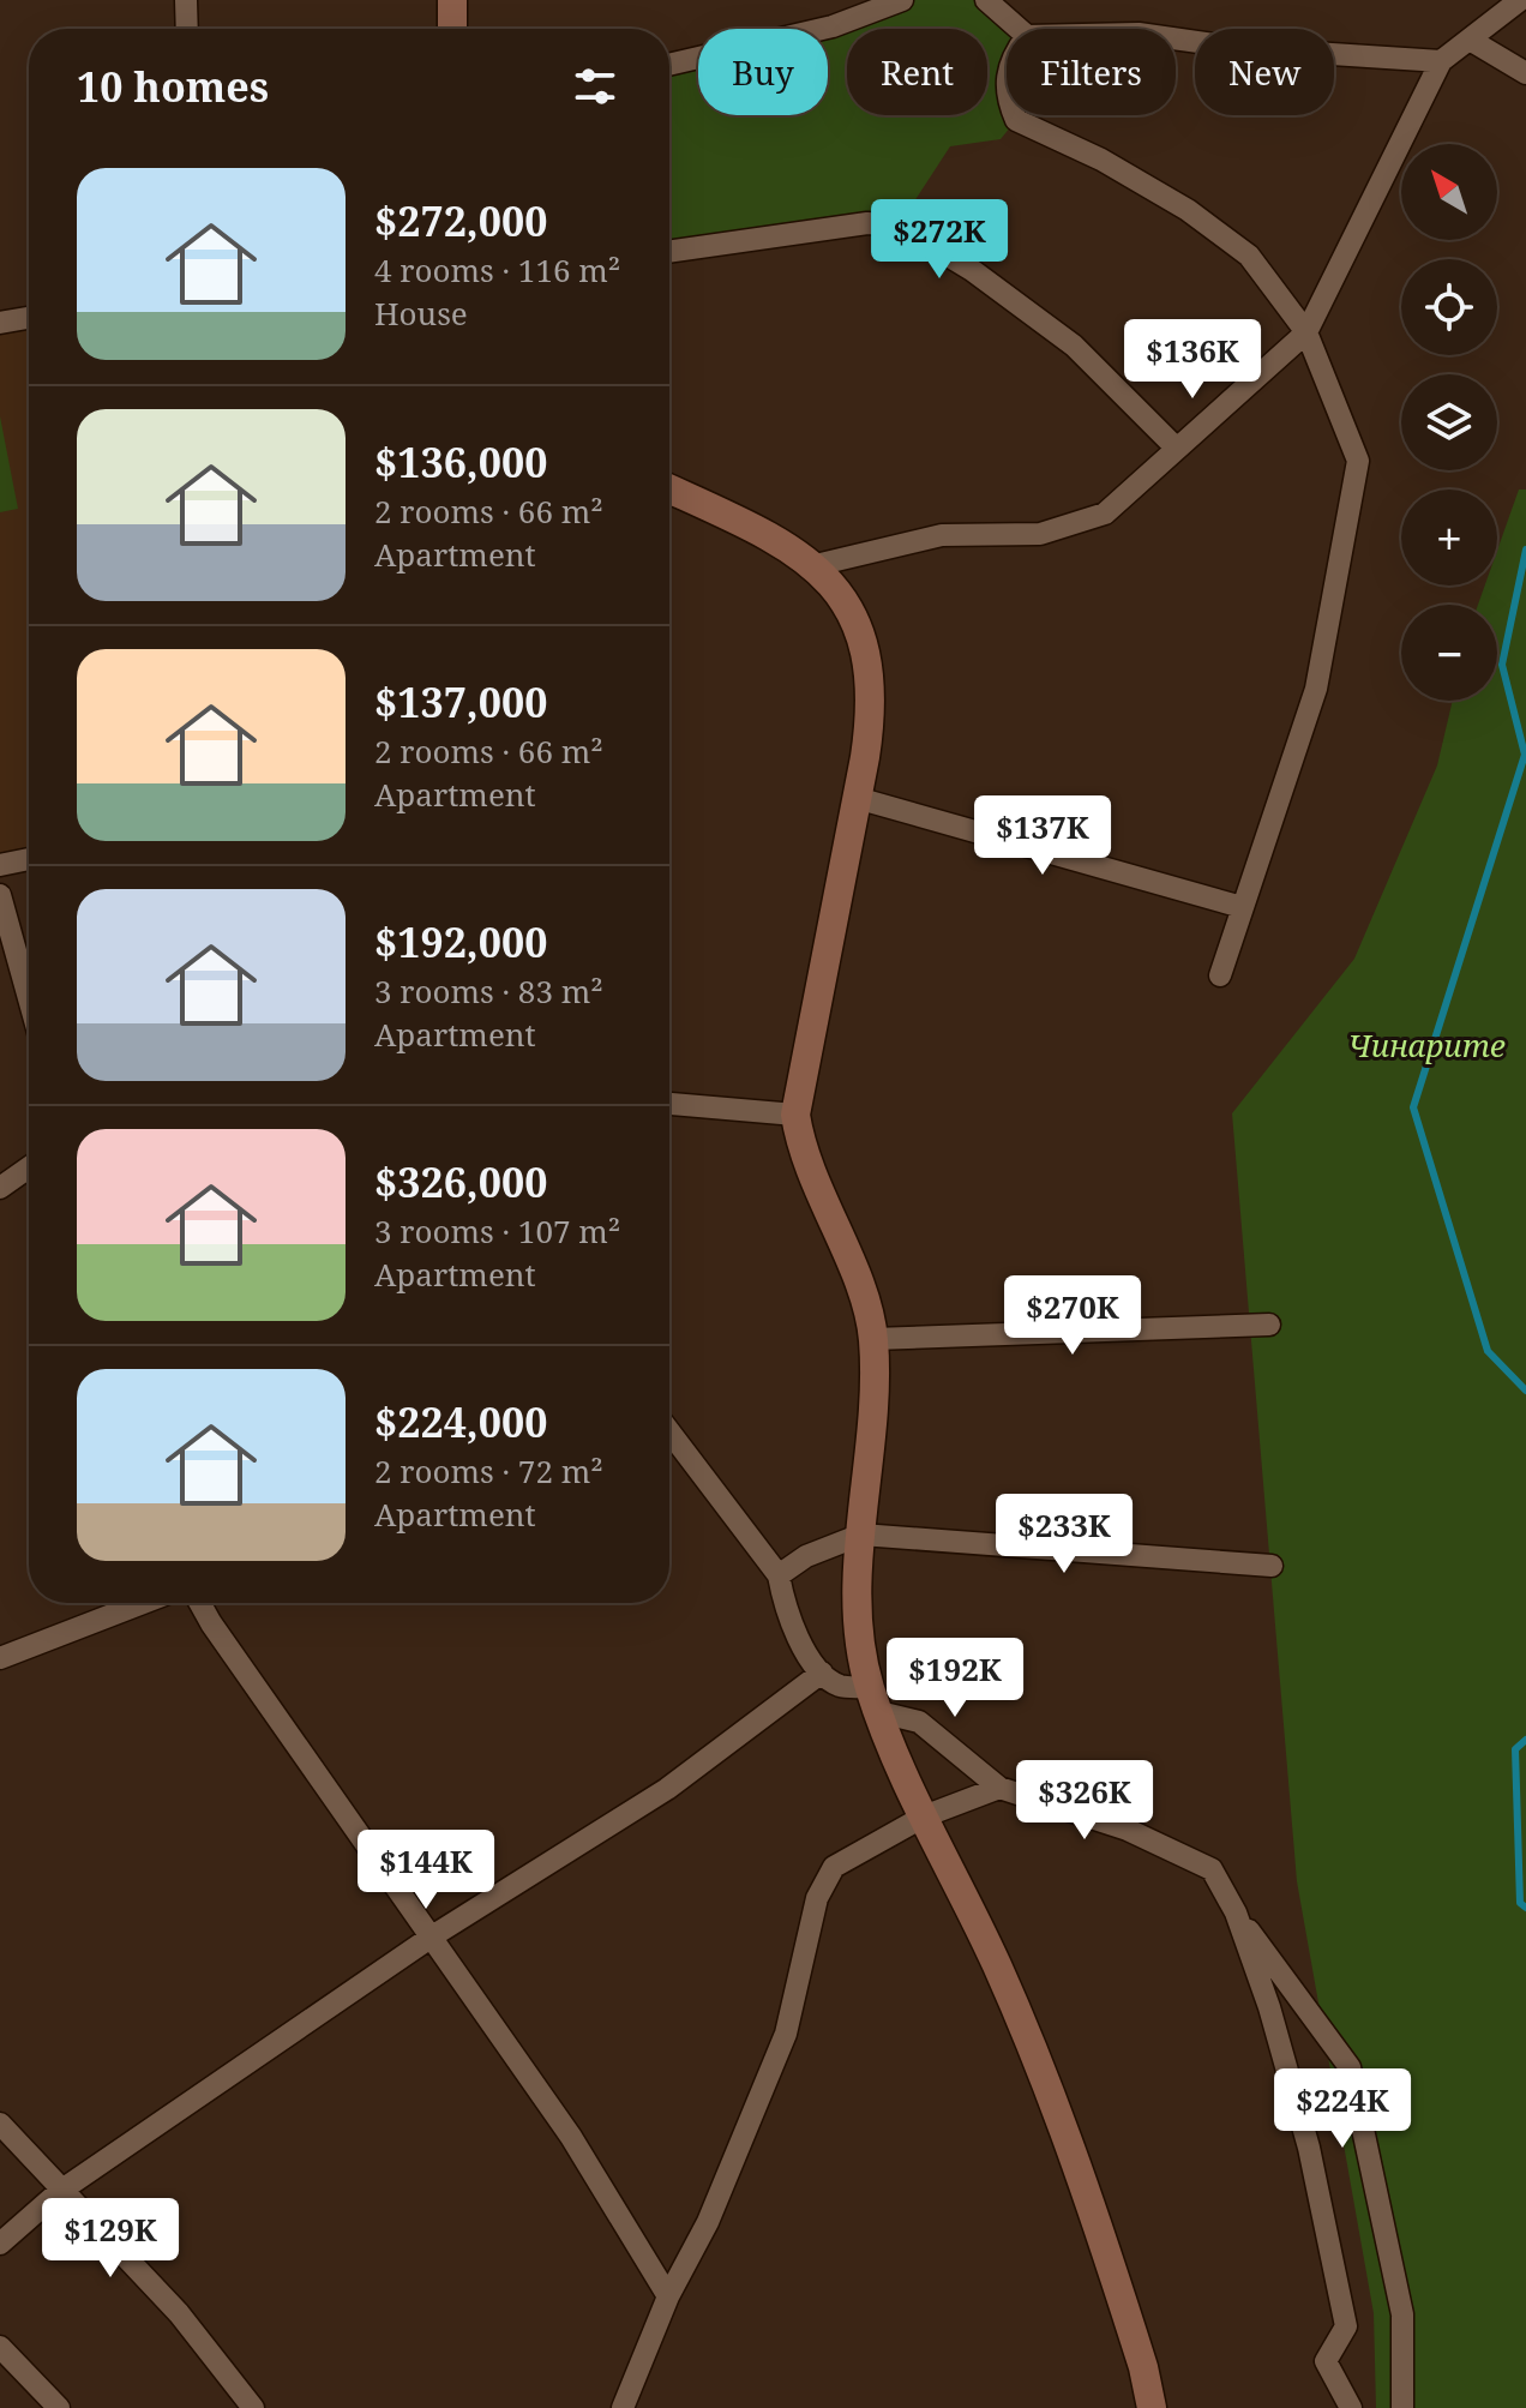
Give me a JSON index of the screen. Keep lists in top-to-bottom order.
{
  "parks": ["Чинарите"],
  "north": "top left",
  "page": {
    "chip": [
      "Buy",
      "Rent",
      "Filters",
      "New"
    ],
    "heading": "10 homes",
    "map_buttons": ["+", "−"],
    "list": [
      {
        "name": "$272,000",
        "note": "4 rooms · 116 m² · House"
      },
      {
        "name": "$136,000",
        "note": "2 rooms · 66 m² · Apartment"
      },
      {
        "name": "$137,000",
        "note": "2 rooms · 66 m² · Apartment"
      },
      {
        "name": "$192,000",
        "note": "3 rooms · 83 m² · Apartment"
      },
      {
        "name": "$326,000",
        "note": "3 rooms · 107 m² · Apartment"
      },
      {
        "name": "$224,000",
        "note": "2 rooms · 72 m² · Apartment"
      }
    ],
    "price": [
      "$272K",
      "$136K",
      "$137K",
      "$270K",
      "$233K",
      "$192K",
      "$326K",
      "$144K",
      "$224K",
      "$129K"
    ]
  }
}
